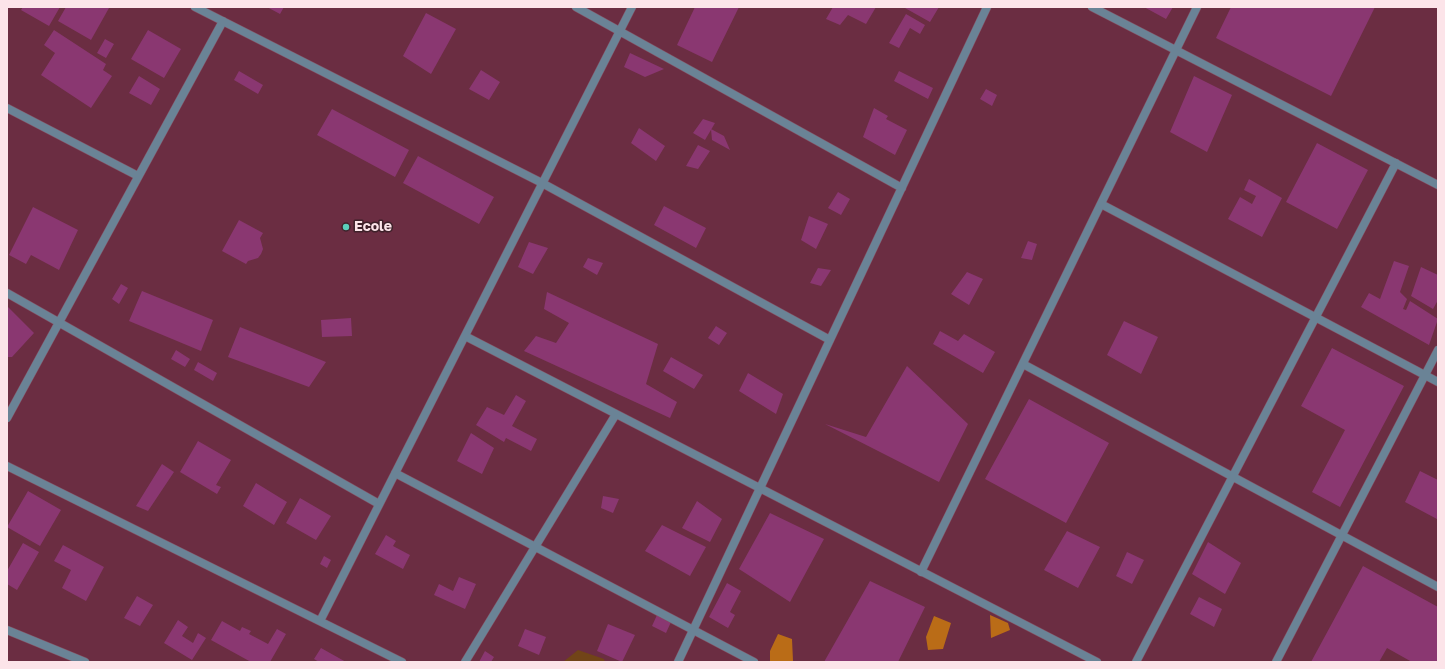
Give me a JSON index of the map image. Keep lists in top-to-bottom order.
{
  "places": ["Ecole"]
}
